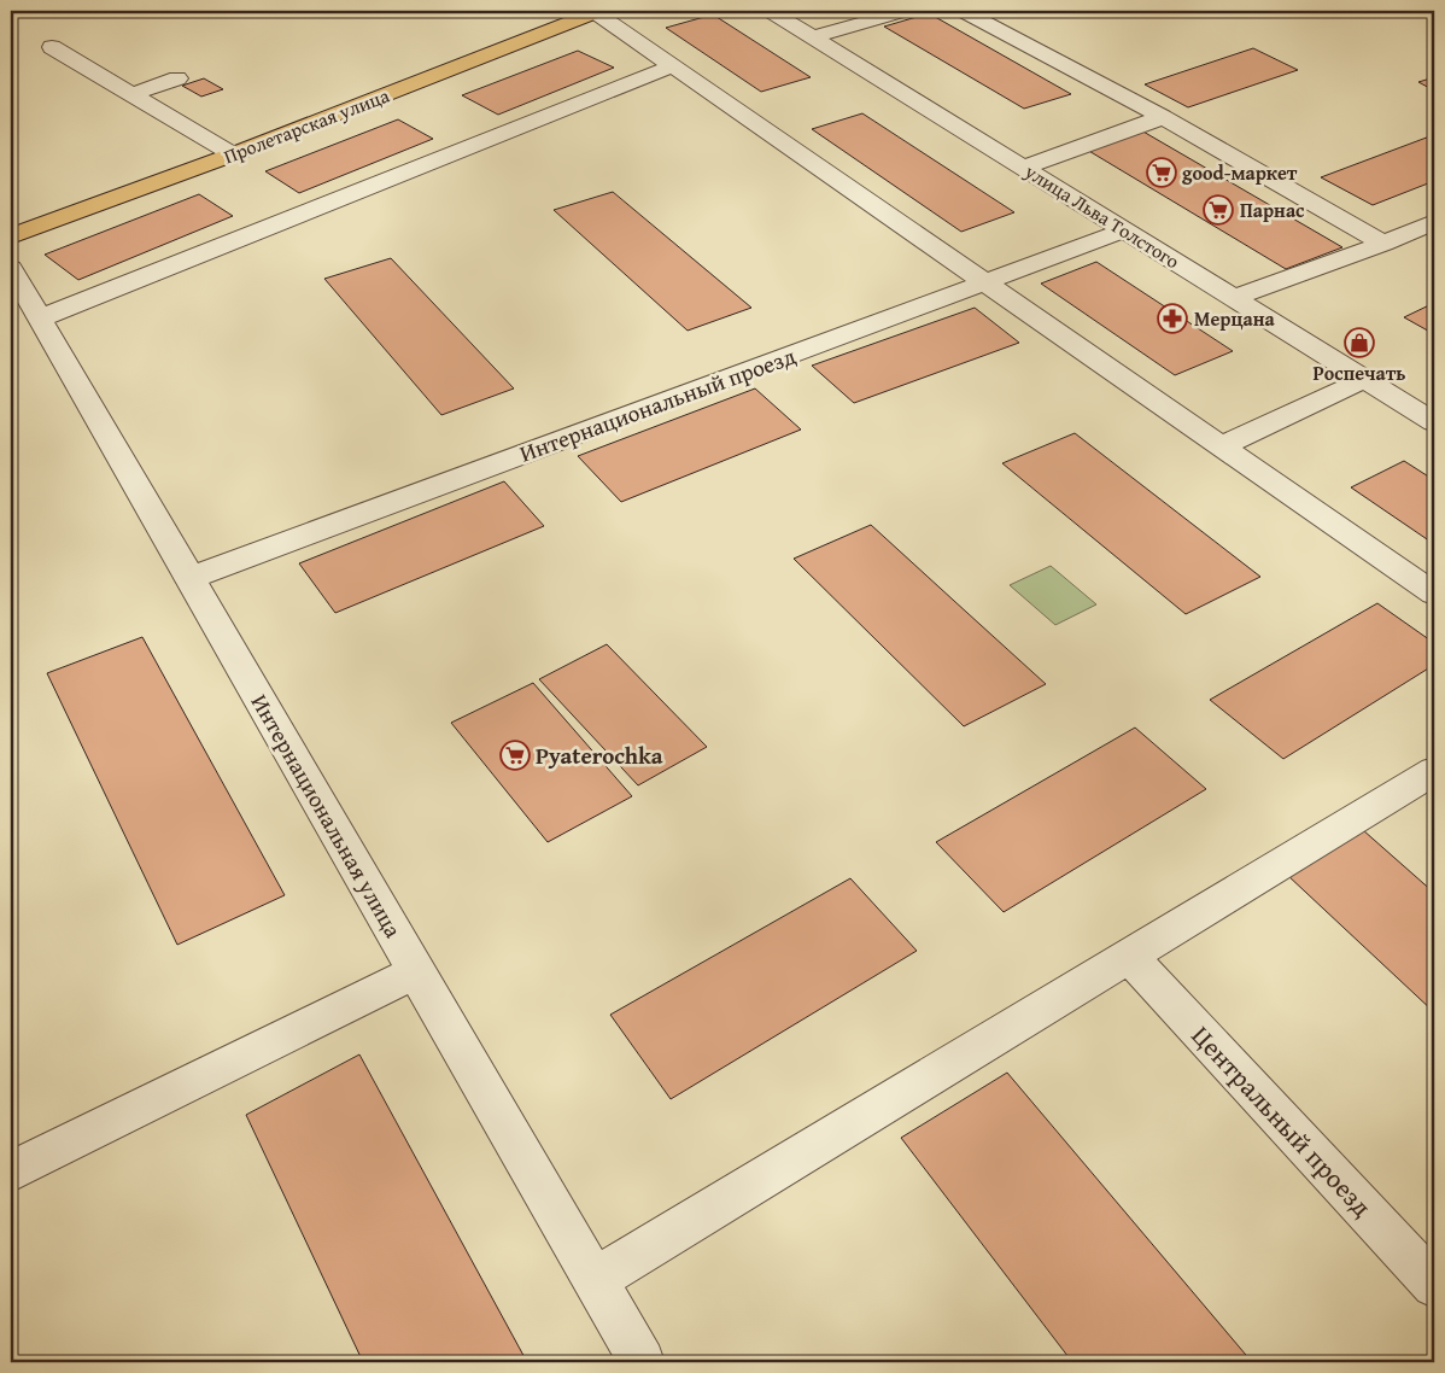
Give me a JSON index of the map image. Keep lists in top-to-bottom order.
{
  "streets": {
    "main road": ["Пролетарская улица"],
    "street": [
      "улица Льва Толстого",
      "Интернациональный проезд",
      "Интернациональная улица",
      "Центральный проезд"
    ]
  },
  "crossings": [
    ["улица Льва Толстого", "Интернациональный проезд"],
    ["Интернациональный проезд", "Интернациональная улица"]
  ],
  "places": {
    "supermarket": ["good-маркет", "Парнас", "Pyaterochka"],
    "pharmacy": ["Мерцана"],
    "shop": ["Роспечать"]
  }
}
